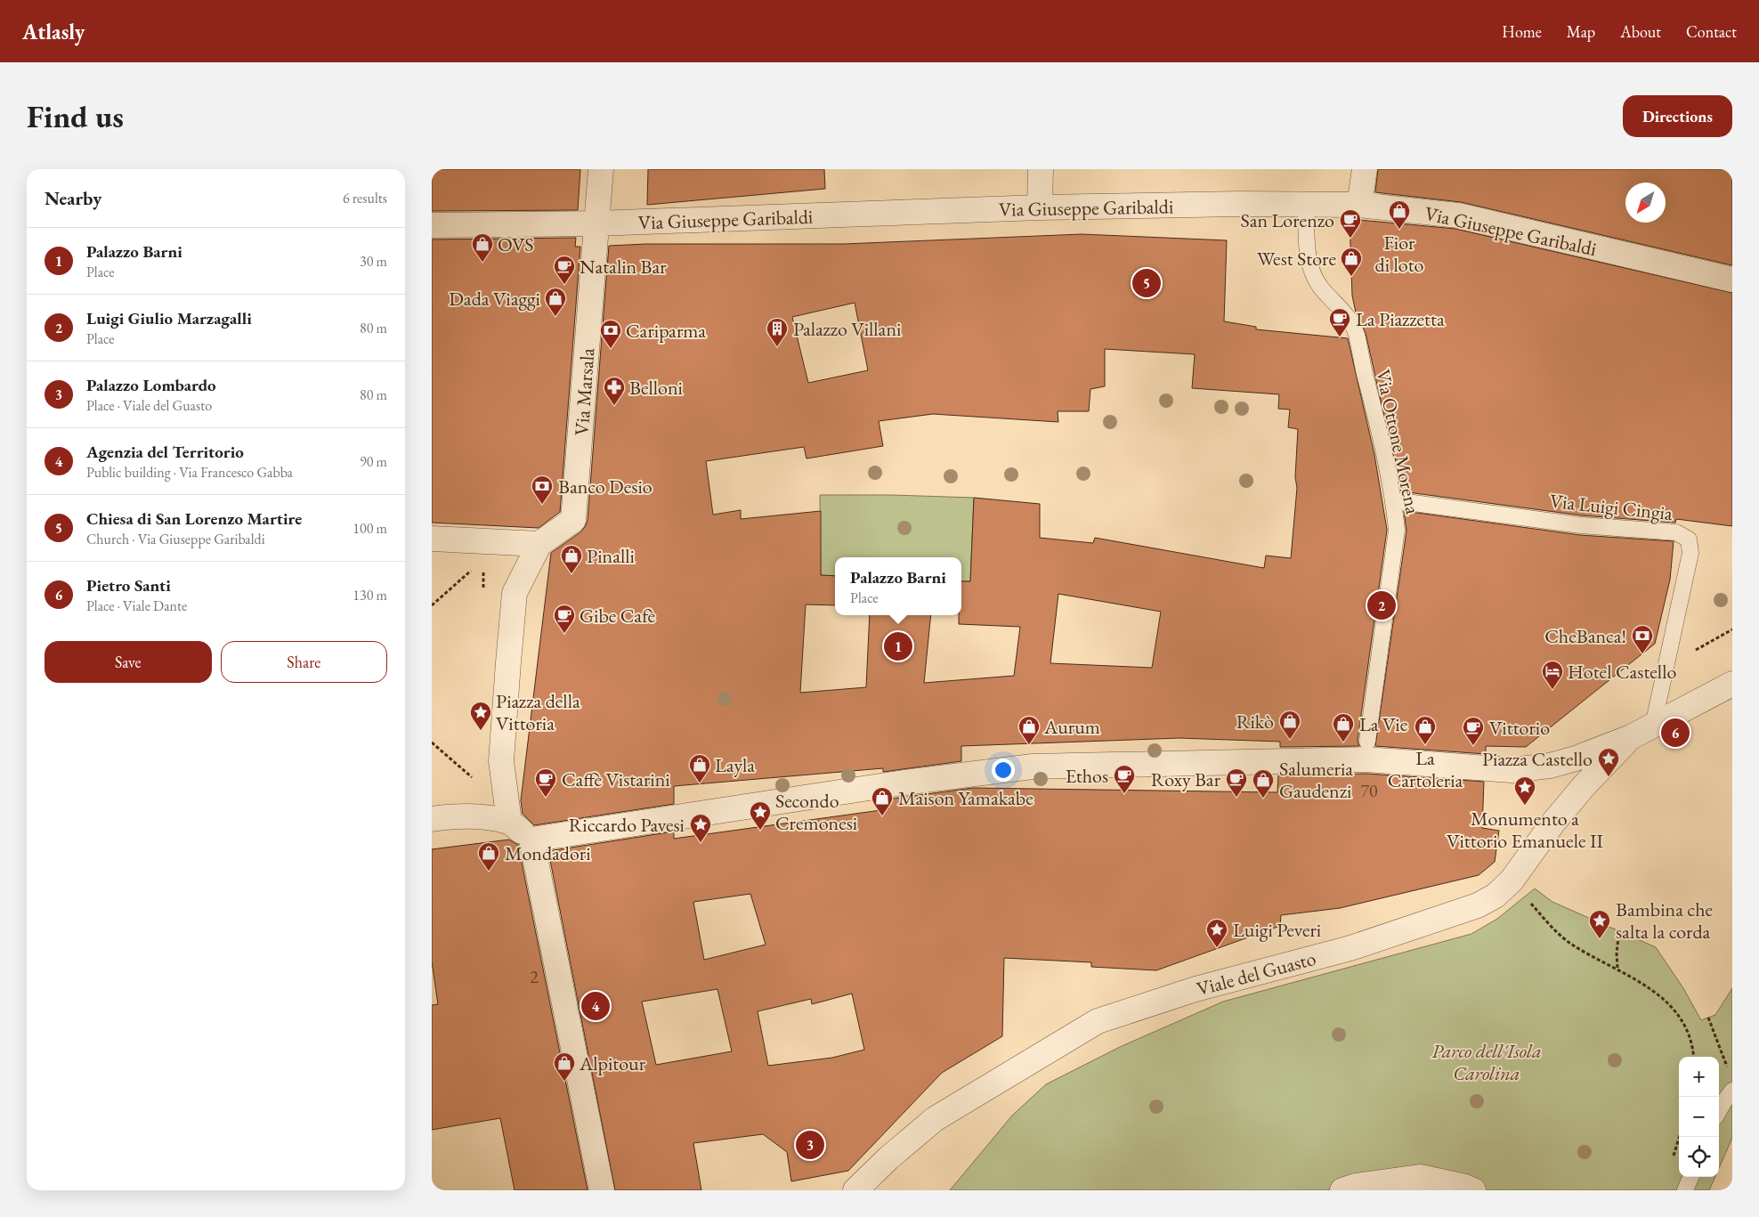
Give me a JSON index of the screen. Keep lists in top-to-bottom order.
{
  "streets": {
    "street": ["Via Giuseppe Garibaldi", "Via Marsala", "Viale del Guasto"],
    "lane": ["Via Ottone Morena", "Via Luigi Cingia"]
  },
  "crossings": [
    ["Via Giuseppe Garibaldi", "Via Marsala"],
    ["Via Giuseppe Garibaldi", "Via Ottone Morena"],
    ["Via Ottone Morena", "Via Luigi Cingia"]
  ],
  "parks": ["Parco dell'Isola Carolina"],
  "places": {
    "shop": [
      "Fior di loto",
      "OVS",
      "West Store",
      "Dada Viaggi",
      "Pinalli",
      "Rikò",
      "La Vie",
      "Aurum",
      "La Cartoleria",
      "Layla",
      "Salumeria Gaudenzi",
      "Maison Yamakabe",
      "Mondadori",
      "Alpitour"
    ],
    "cafe": [
      "San Lorenzo",
      "Natalin Bar",
      "La Piazzetta",
      "Gibe Cafè",
      "Vittorio",
      "Ethos",
      "Caffè Vistarini",
      "Roxy Bar"
    ],
    "building": ["Palazzo Villani"],
    "bank": ["Cariparma", "Banco Desio", "CheBanca!"],
    "pharmacy": ["Belloni"],
    "hotel": ["Hotel Castello"],
    "place": [
      "Piazza della Vittoria",
      "Piazza Castello",
      "Monumento a Vittorio Emanuele II",
      "Secondo Cremonesi",
      "Riccardo Pavesi",
      "Bambina che salta la corda",
      "Luigi Peveri"
    ]
  },
  "house_numbers": ["70", "2"],
  "north": "bottom left",
  "page": {
    "header": "Atlasly",
    "nav": [
      "Home",
      "Map",
      "About",
      "Contact"
    ],
    "buttons": [
      "Directions",
      ["Save", "Share"]
    ],
    "title": "Find us",
    "heading": ["Nearby", "6 results"],
    "list": [
      {
        "mark": "1",
        "name": "Palazzo Barni",
        "note": "Place",
        "value": "30 m"
      },
      {
        "mark": "2",
        "name": "Luigi Giulio Marzagalli",
        "note": "Place",
        "value": "80 m"
      },
      {
        "mark": "3",
        "name": "Palazzo Lombardo",
        "note": "Place · Viale del Guasto",
        "value": "80 m"
      },
      {
        "mark": "4",
        "name": "Agenzia del Territorio",
        "note": "Public building · Via Francesco Gabba",
        "value": "90 m"
      },
      {
        "mark": "5",
        "name": "Chiesa di San Lorenzo Martire",
        "note": "Church · Via Giuseppe Garibaldi",
        "value": "100 m"
      },
      {
        "mark": "6",
        "name": "Pietro Santi",
        "note": "Place · Viale Dante",
        "value": "130 m"
      }
    ],
    "pins": [
      "5",
      "2",
      "1",
      "6",
      "4",
      "3"
    ],
    "popup": ["Palazzo Barni", "Place"],
    "map_buttons": ["+", "−"]
  }
}
